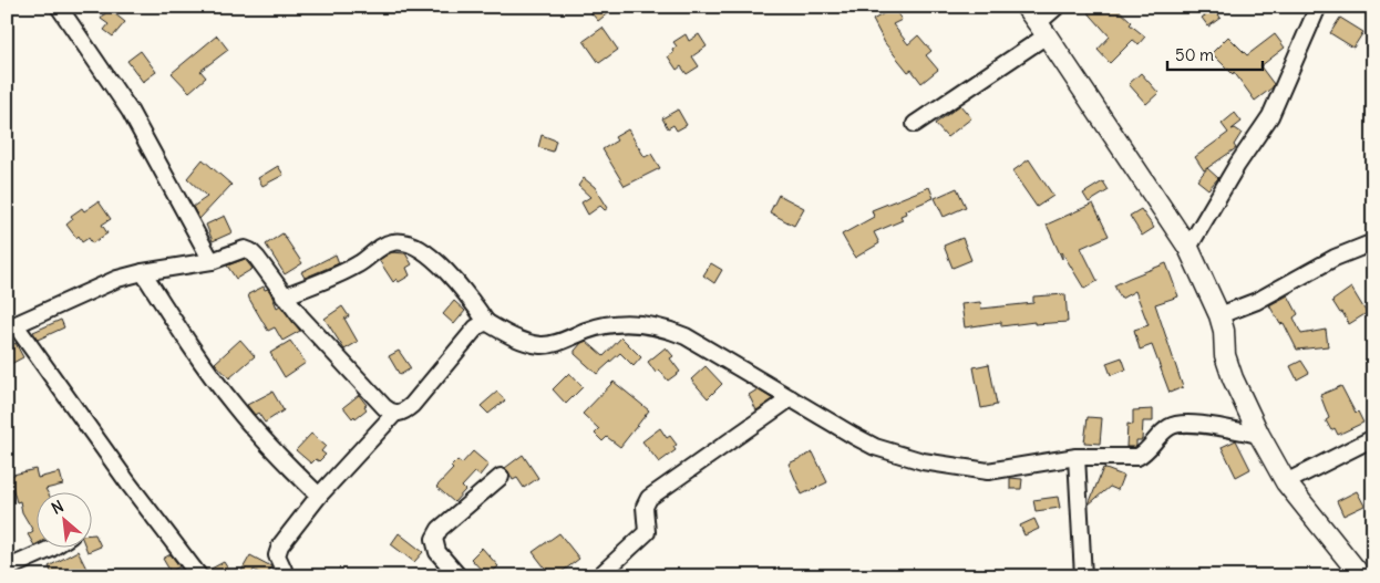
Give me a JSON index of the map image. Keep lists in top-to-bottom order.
{
  "scale_bar": "50 m",
  "north": "top left"
}
